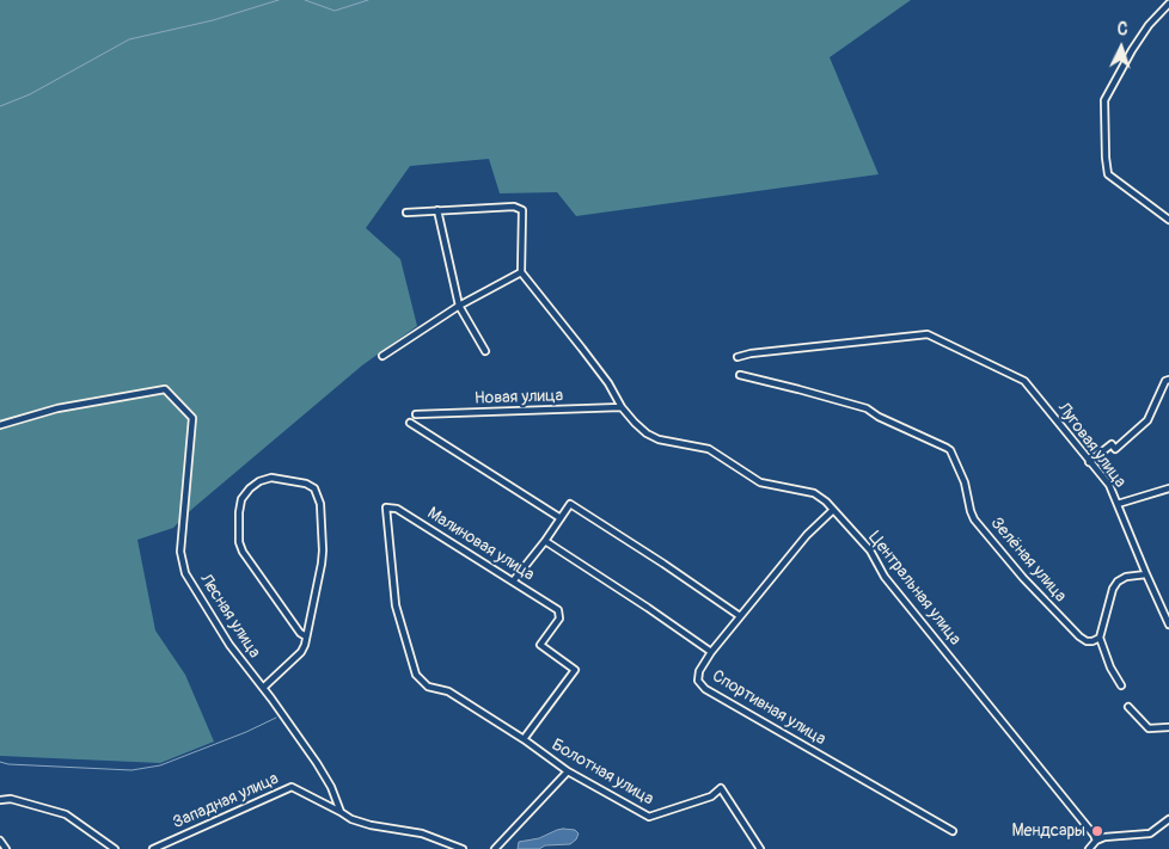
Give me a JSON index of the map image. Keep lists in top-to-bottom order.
{
  "streets": {
    "street": [
      "Новая улица",
      "Луговая улица",
      "Малиновая улица",
      "Зелёная улица",
      "Центральная улица",
      "Лесная улица",
      "Спортивная улица",
      "Болотная улица",
      "Западная улица"
    ]
  },
  "crossings": [
    ["Новая улица", "Центральная улица"],
    ["Малиновая улица", "Болотная улица"],
    ["Центральная улица", "Спортивная улица"],
    ["Лесная улица", "Западная улица"]
  ],
  "places": ["Мендсары"],
  "north": "top"
}
